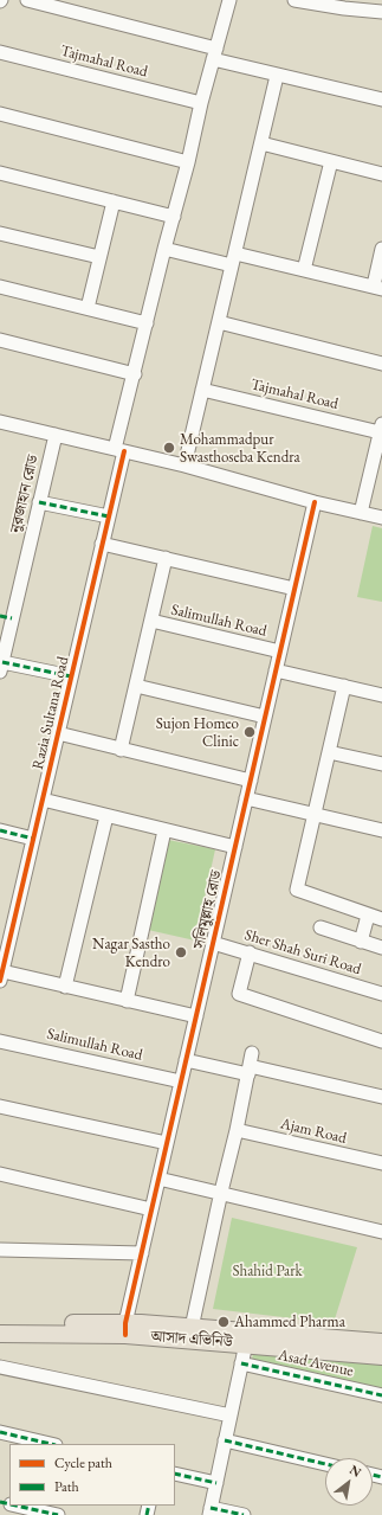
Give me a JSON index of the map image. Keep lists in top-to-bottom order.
{
  "streets": {
    "main road": ["আসাদ এভিনিউ"],
    "street": [
      "Tajmahal Road",
      "নুরজাহান রোড",
      "Salimullah Road",
      "Razia Sultana Road",
      "সলিমুল্লাহ রোড",
      "Sher Shah Suri Road",
      "Ajam Road",
      "Asad Avenue"
    ]
  },
  "crossings": [
    ["Salimullah Road", "সলিমুল্লাহ রোড"],
    ["সলিমুল্লাহ রোড", "Sher Shah Suri Road"],
    ["সলিমুল্লাহ রোড", "আসাদ এভিনিউ"]
  ],
  "parks": ["Shahid Park"],
  "places": [
    "Mohammadpur Swasthoseba Kendra",
    "Sujon Homeo Clinic",
    "Nagar Sastho Kendro",
    "Ahammed Pharma"
  ],
  "legend": ["Cycle path", "Path"],
  "north": "top right"
}
